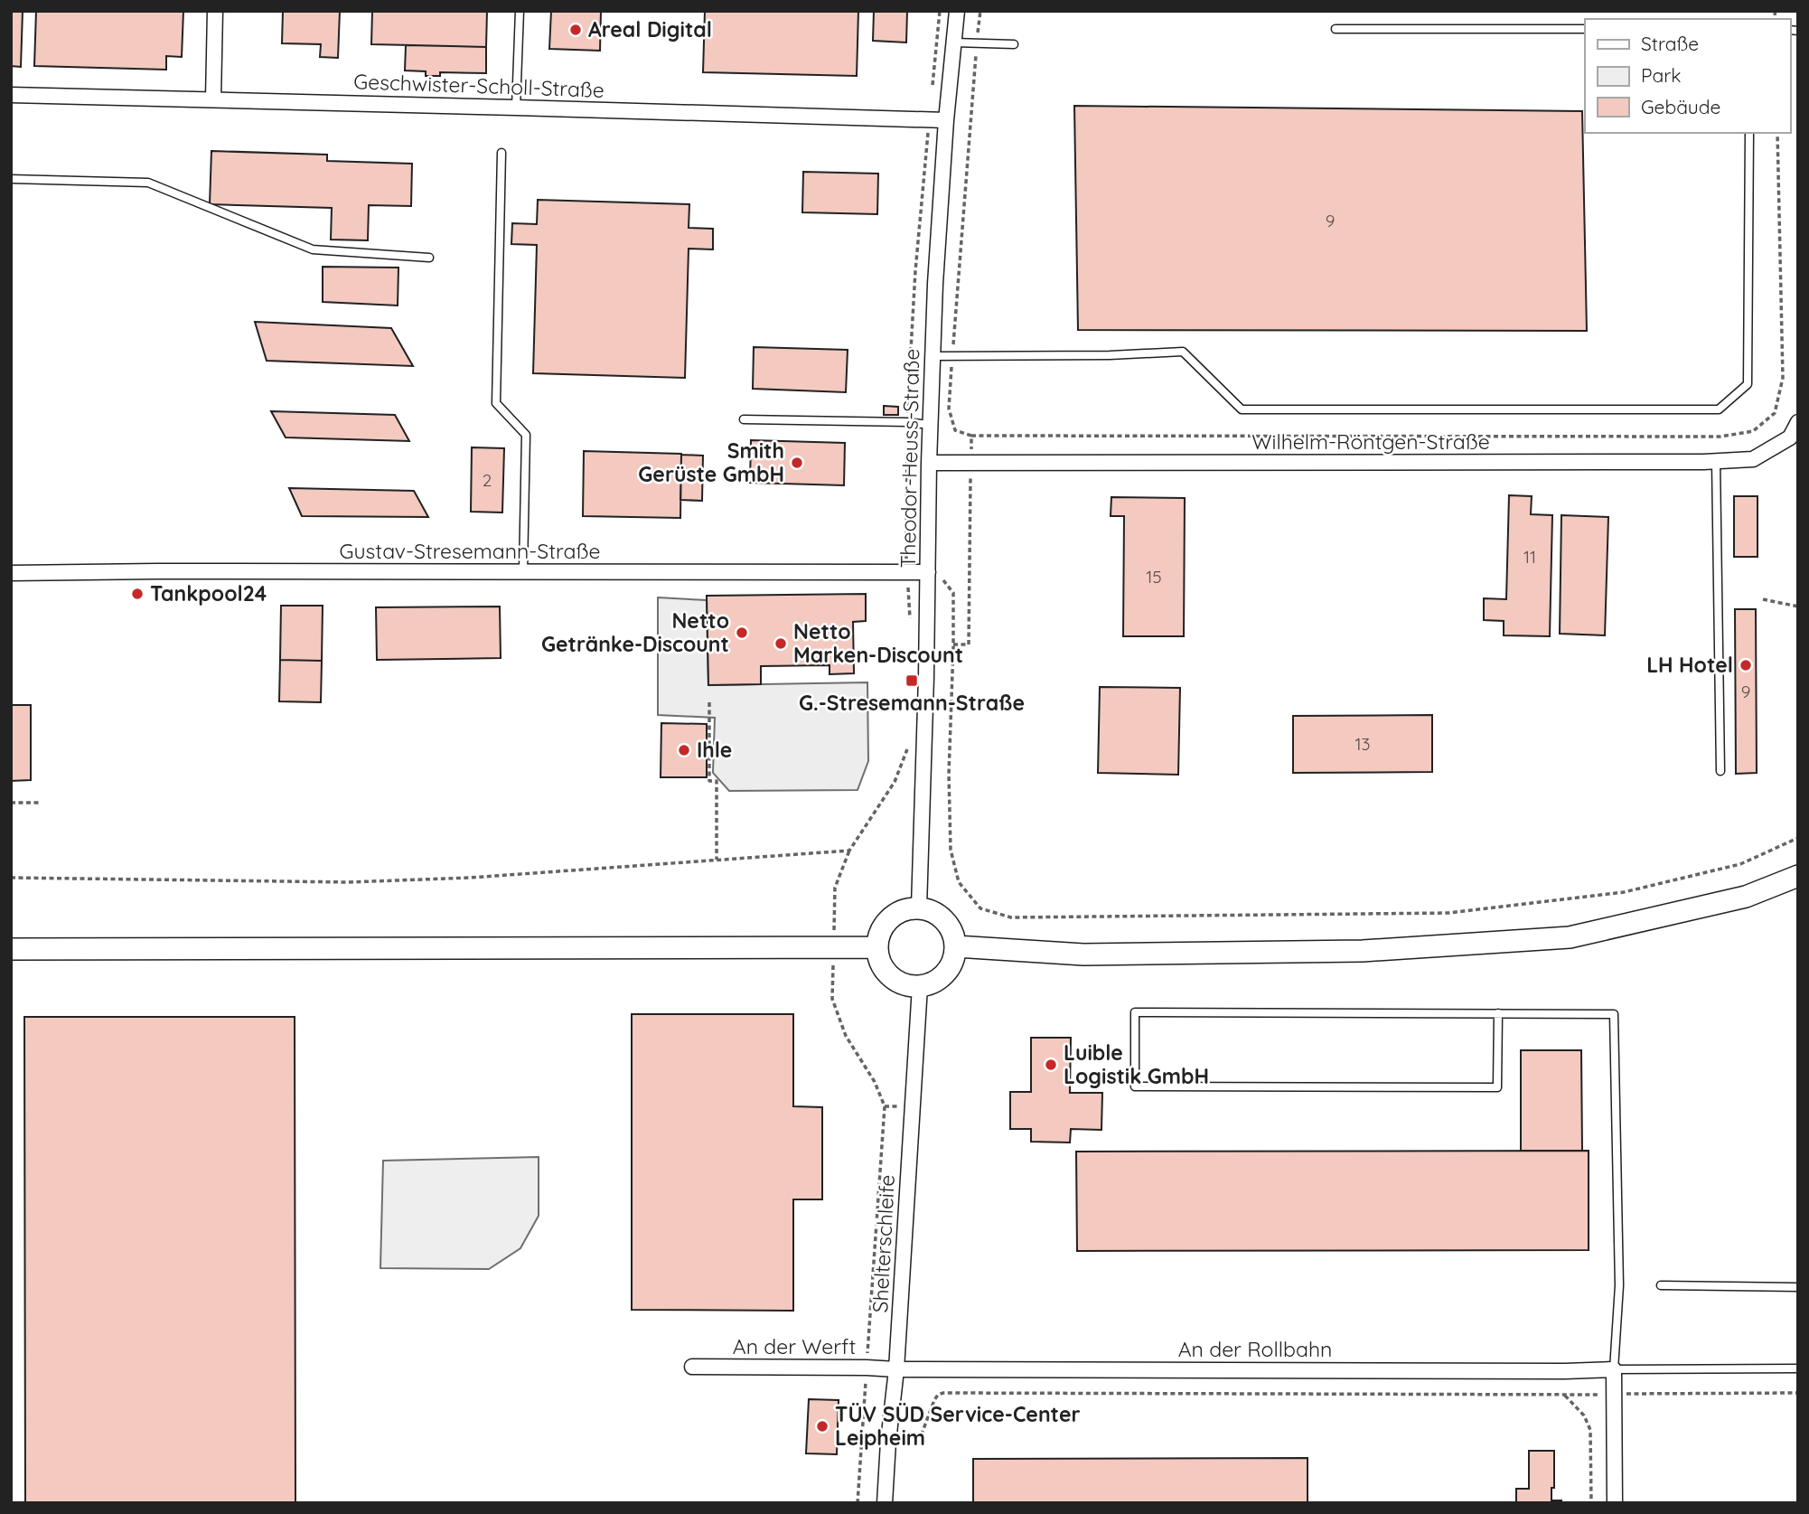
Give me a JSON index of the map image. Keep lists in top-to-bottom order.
{
  "streets": {
    "street": [
      "Geschwister-Scholl-Straße",
      "Wilhelm-Röntgen-Straße",
      "Theodor-Heuss-Straße",
      "Gustav-Stresemann-Straße",
      "Shelterschleife",
      "An der Werft",
      "An der Rollbahn"
    ]
  },
  "crossings": [
    ["Geschwister-Scholl-Straße", "Theodor-Heuss-Straße"],
    ["Wilhelm-Röntgen-Straße", "Theodor-Heuss-Straße"],
    ["Theodor-Heuss-Straße", "Gustav-Stresemann-Straße"],
    ["Theodor-Heuss-Straße", "Shelterschleife"],
    ["Shelterschleife", "An der Werft"],
    ["Shelterschleife", "An der Rollbahn"],
    ["An der Werft", "An der Rollbahn"]
  ],
  "places": {
    "other": [
      "Areal Digital",
      "Smith Gerüste GmbH",
      "Tankpool24",
      "Netto Getränke-Discount",
      "Netto Marken-Discount",
      "LH Hotel",
      "Ihle",
      "Luible Logistik GmbH",
      "TÜV SÜD Service-Center Leipheim"
    ],
    "transit": ["G.-Stresemann-Straße"]
  },
  "house_numbers": [
    "9",
    "2",
    "11",
    "15",
    "9",
    "13"
  ],
  "legend": ["Straße", "Park", "Gebäude"]
}
